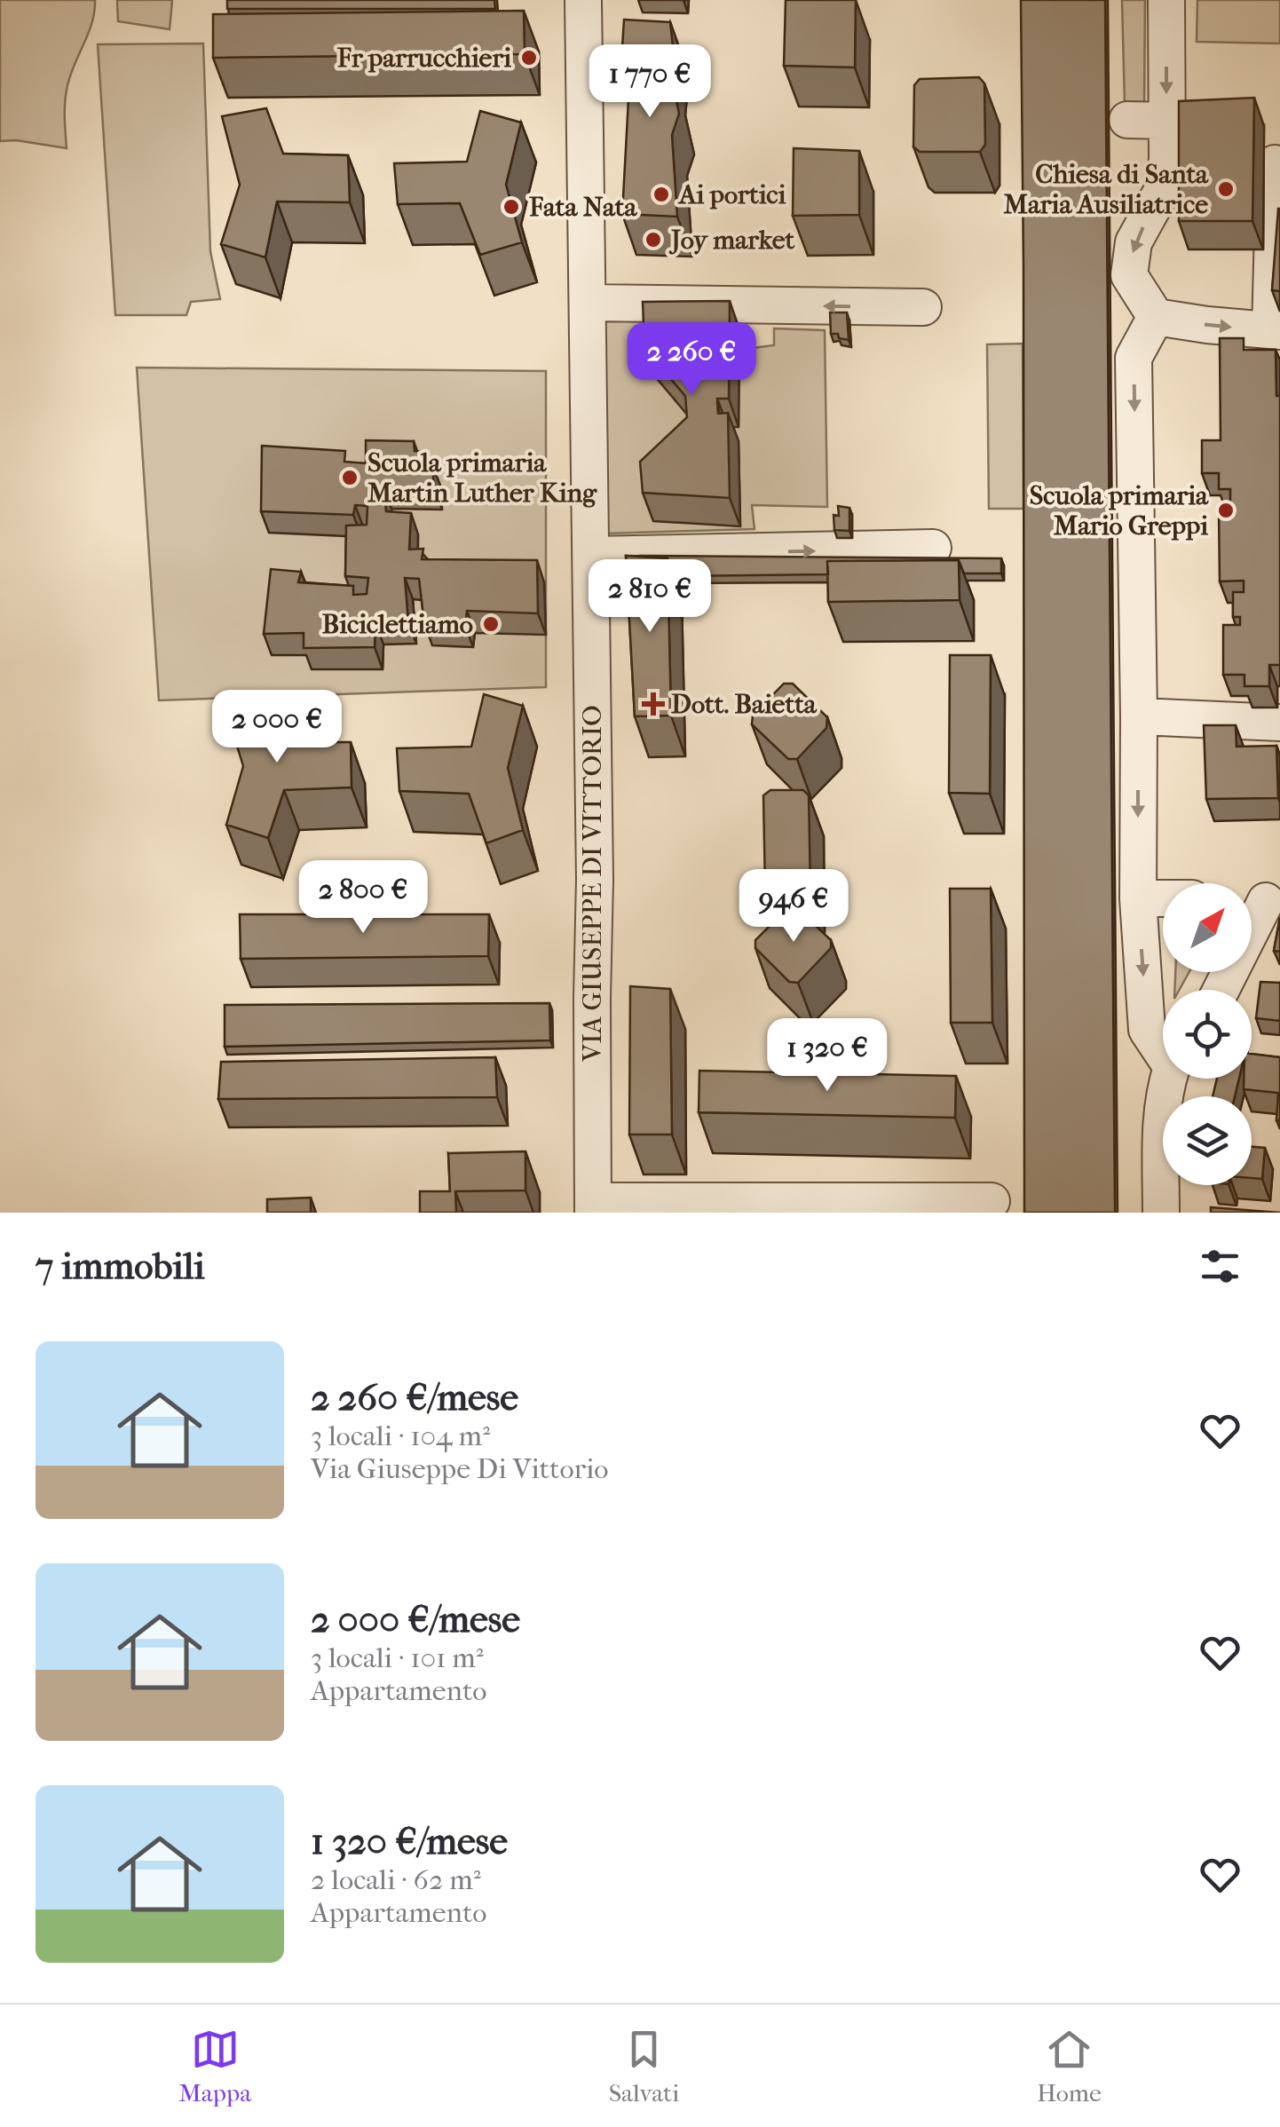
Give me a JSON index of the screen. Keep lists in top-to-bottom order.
{
  "streets": {
    "street": ["VIA GIUSEPPE DI VITTORIO"]
  },
  "places": {
    "other": [
      "Fr parrucchieri",
      "Chiesa di Santa Maria Ausiliatrice",
      "Ai portici",
      "Fata Nata",
      "Joy market",
      "Scuola primaria Martin Luther King",
      "Scuola primaria Mario Greppi",
      "Biciclettiamo"
    ],
    "health": ["Dott. Baietta"]
  },
  "north": "top right",
  "page": {
    "price": [
      "1 770 €",
      "2 260 €",
      "2 810 €",
      "2 000 €",
      "2 800 €",
      "946 €",
      "1 320 €"
    ],
    "heading": "7 immobili",
    "list": [
      {
        "name": "2 260 €/mese",
        "note": "3 locali · 104 m² · Via Giuseppe Di Vittorio"
      },
      {
        "name": "2 000 €/mese",
        "note": "3 locali · 101 m² · Appartamento"
      },
      {
        "name": "1 320 €/mese",
        "note": "2 locali · 62 m² · Appartamento"
      }
    ],
    "tabs": ["Mappa", "Salvati", "Home"]
  }
}
